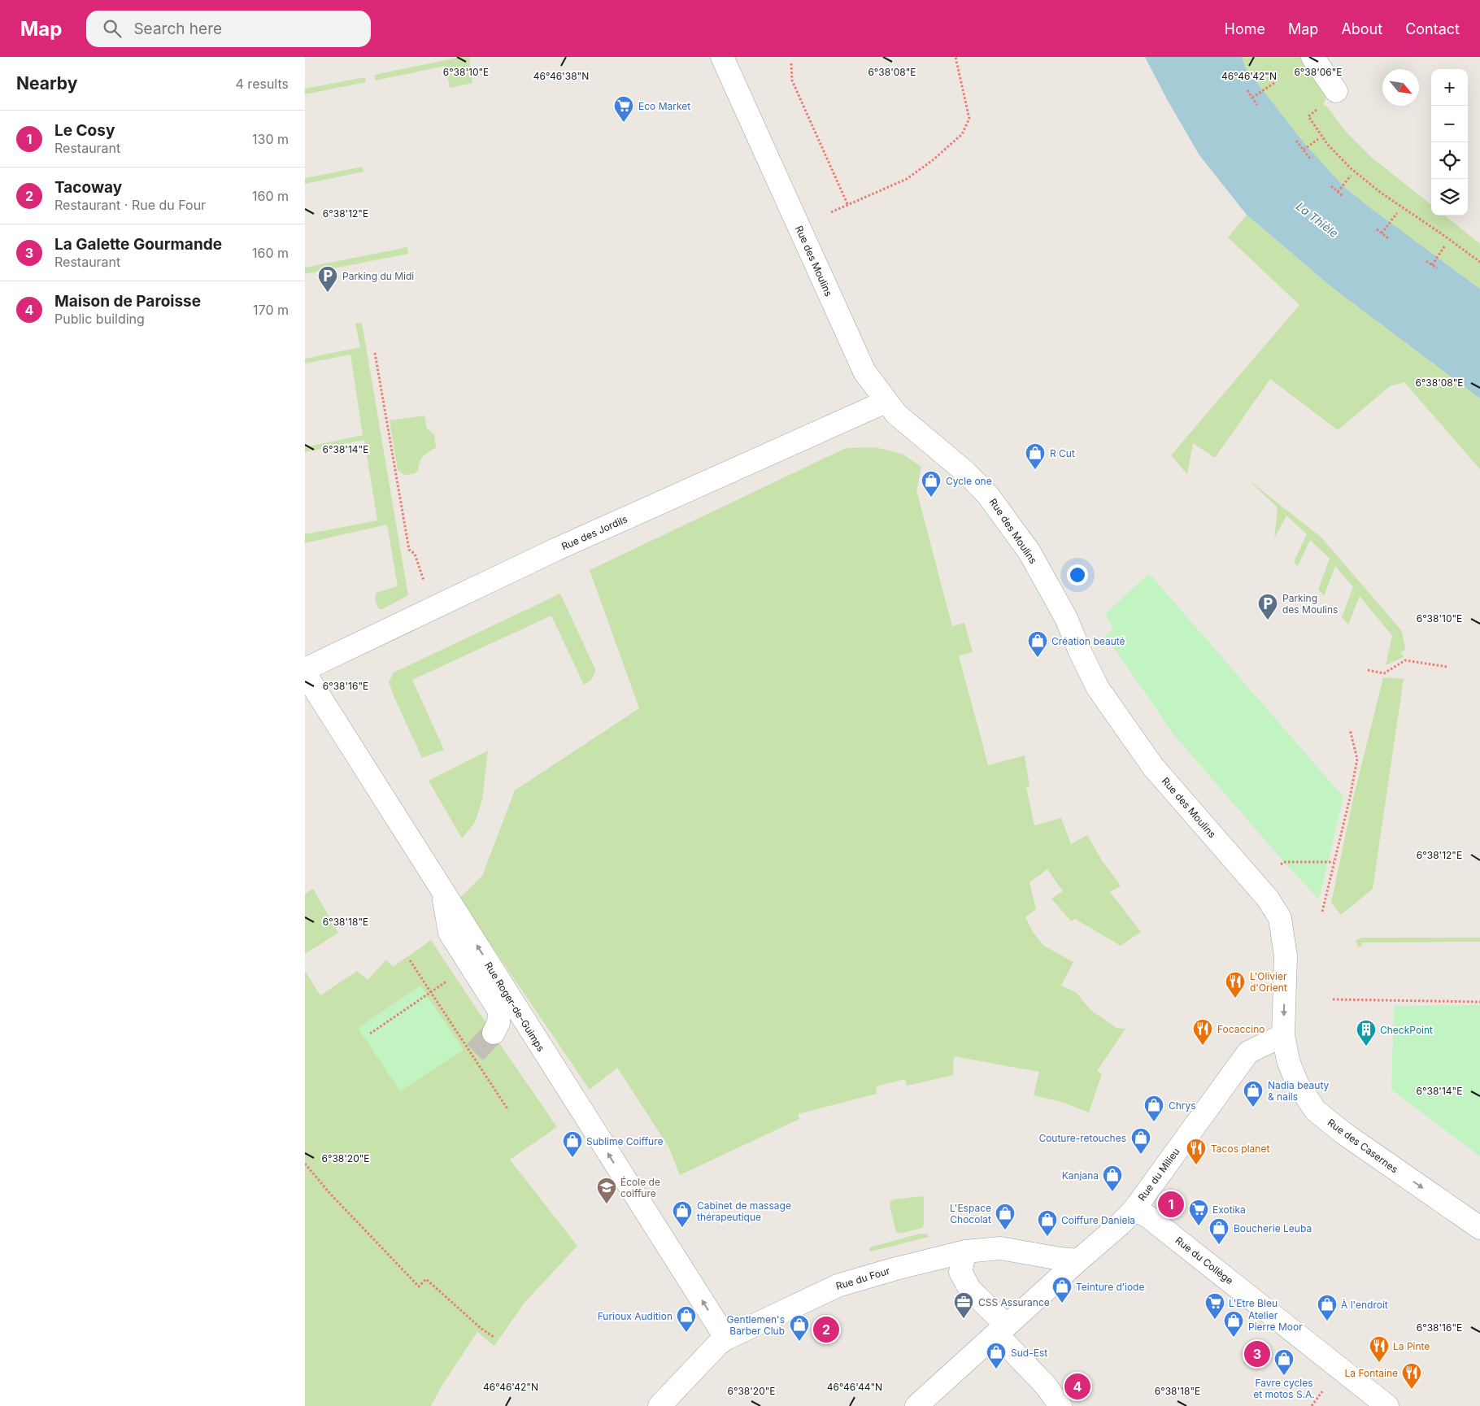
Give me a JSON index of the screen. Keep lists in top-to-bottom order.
{
  "streets": {
    "street": [
      "Rue des Moulins",
      "Rue des Jordils",
      "Rue Roger-de-Guimps",
      "Rue des Casernes",
      "Rue du Milieu",
      "Rue du Collège",
      "Rue du Four"
    ]
  },
  "crossings": [
    ["Rue des Moulins", "Rue des Jordils"],
    ["Rue des Moulins", "Rue des Casernes"],
    ["Rue des Moulins", "Rue du Milieu"],
    ["Rue Roger-de-Guimps", "Rue du Four"],
    ["Rue des Casernes", "Rue du Milieu"],
    ["Rue du Milieu", "Rue du Collège"],
    ["Rue du Milieu", "Rue du Four"]
  ],
  "one_way": ["Rue des Moulins", "Rue des Casernes"],
  "water": ["La Thièle"],
  "places": {
    "supermarket": ["Eco Market", "Exotika", "L'Etre Bleu"],
    "parking": ["Parking du Midi", "Parking des Moulins"],
    "shop": [
      "R Cut",
      "Cycle one",
      "Création beauté",
      "Nadia beauty & nails",
      "Chrys",
      "Couture-retouches",
      "Sublime Coiffure",
      "Kanjana",
      "Cabinet de massage thérapeutique",
      "L'Espace Chocolat",
      "Coiffure Daniela",
      "Boucherie Leuba",
      "Teinture d’iode",
      "À l'endroit",
      "Furioux Audition",
      "Atelier Pierre Moor",
      "Gentlemen's Barber Club",
      "Sud-Est",
      "Favre cycles et motos S.A."
    ],
    "restaurant": [
      "L'Olivier d'Orient",
      "Focaccino",
      "Tacos planet",
      "La Pinte",
      "La Fontaine"
    ],
    "building": ["CheckPoint"],
    "school or university": ["École de coiffure"],
    "office": ["CSS Assurance"]
  },
  "north": "bottom right",
  "page": {
    "header": "Map",
    "search": "Search here",
    "nav": [
      "Home",
      "Map",
      "About",
      "Contact"
    ],
    "heading": ["Nearby", "4 results"],
    "map_buttons": ["+", "−"],
    "list": [
      {
        "mark": "1",
        "name": "Le Cosy",
        "note": "Restaurant",
        "value": "130 m"
      },
      {
        "mark": "2",
        "name": "Tacoway",
        "note": "Restaurant · Rue du Four",
        "value": "160 m"
      },
      {
        "mark": "3",
        "name": "La Galette Gourmande",
        "note": "Restaurant",
        "value": "160 m"
      },
      {
        "mark": "4",
        "name": "Maison de Paroisse",
        "note": "Public building",
        "value": "170 m"
      }
    ],
    "pins": [
      "1",
      "2",
      "3",
      "4"
    ]
  },
  "coordinates": [
    "6°38'10\"E",
    "6°38'06\"E",
    "6°38'08\"E",
    "46°46'38\"N",
    "46°46'42\"N",
    "6°38'12\"E",
    "6°38'14\"E",
    "6°38'16\"E",
    "6°38'18\"E",
    "6°38'20\"E",
    "46°46'44\"N"
  ]
}
